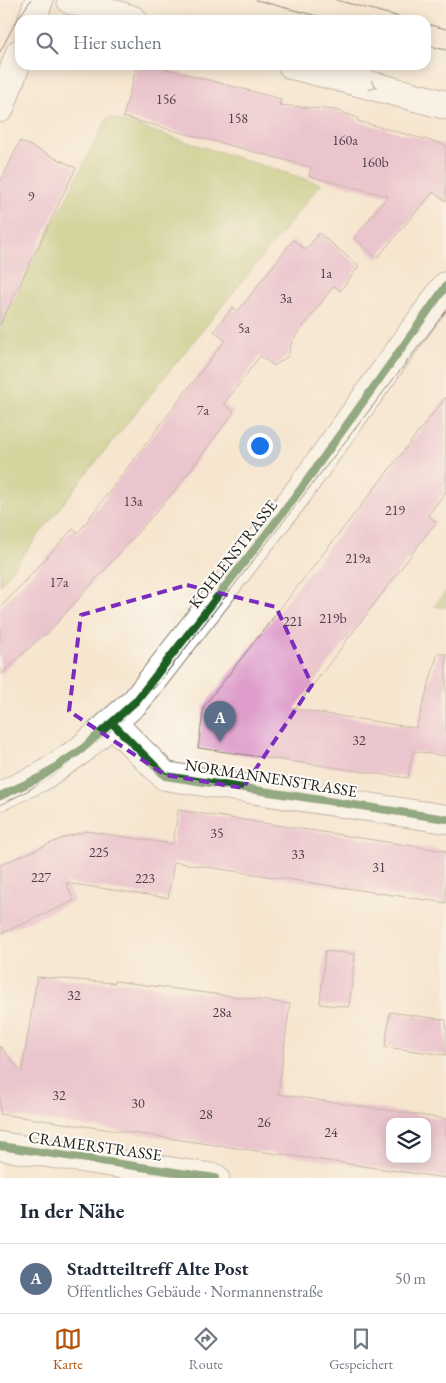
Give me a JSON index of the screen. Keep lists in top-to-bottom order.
{
  "streets": {
    "street": ["KOHLENSTRASSE", "NORMANNENSTRASSE", "CRAMERSTRASSE"]
  },
  "crossings": [
    ["KOHLENSTRASSE", "NORMANNENSTRASSE"]
  ],
  "house_numbers": [
    "156",
    "158",
    "160a",
    "160b",
    "9",
    "1a",
    "3a",
    "5a",
    "7a",
    "13a",
    "219",
    "219a",
    "17a",
    "219b",
    "221",
    "32",
    "35",
    "225",
    "33",
    "31",
    "227",
    "223",
    "32",
    "28a",
    "32",
    "30",
    "28",
    "26",
    "24"
  ],
  "page": {
    "search": "Hier suchen",
    "pins": "A",
    "heading": "In der Nähe",
    "list": [
      {
        "mark": "A",
        "name": "Stadtteiltreff Alte Post",
        "note": "Öffentliches Gebäude · Normannenstraße",
        "value": "50 m"
      }
    ],
    "nav": ["Karte", "Route", "Gespeichert"]
  }
}
